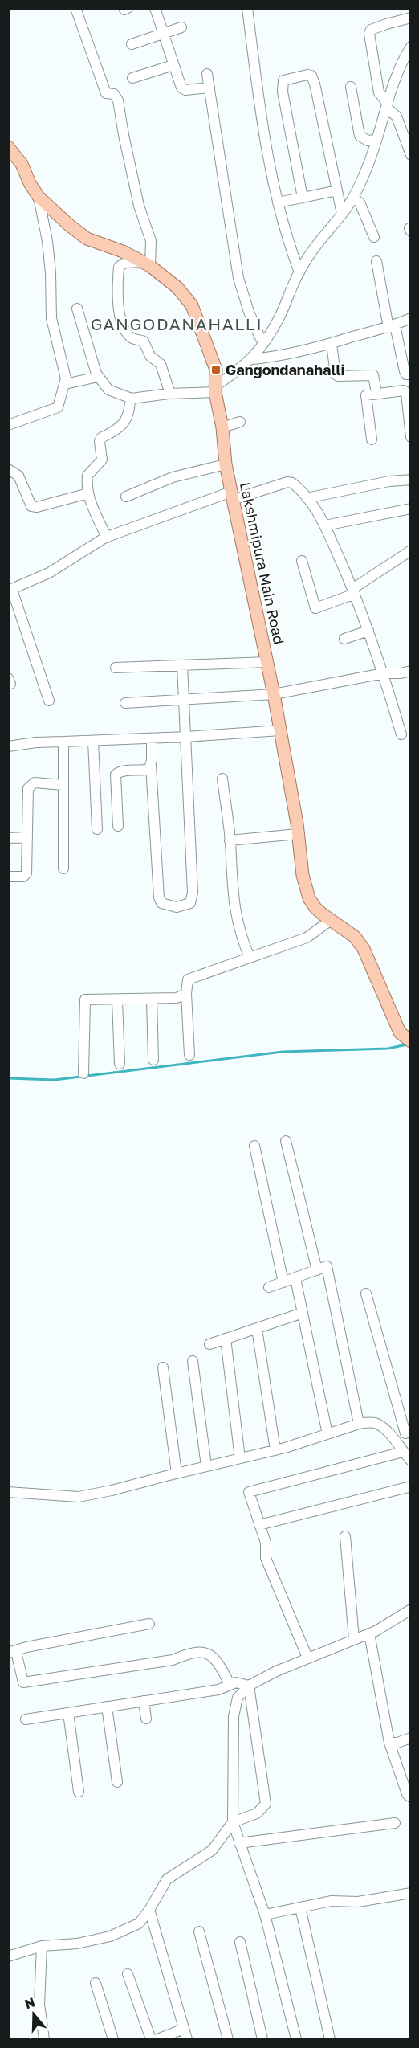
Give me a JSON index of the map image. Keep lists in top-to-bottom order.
{
  "streets": {
    "main road": ["Lakshmipura Main Road"]
  },
  "districts": ["GANGODANAHALLI"],
  "places": {
    "transit": ["Gangondanahalli"]
  },
  "north": "top"
}
